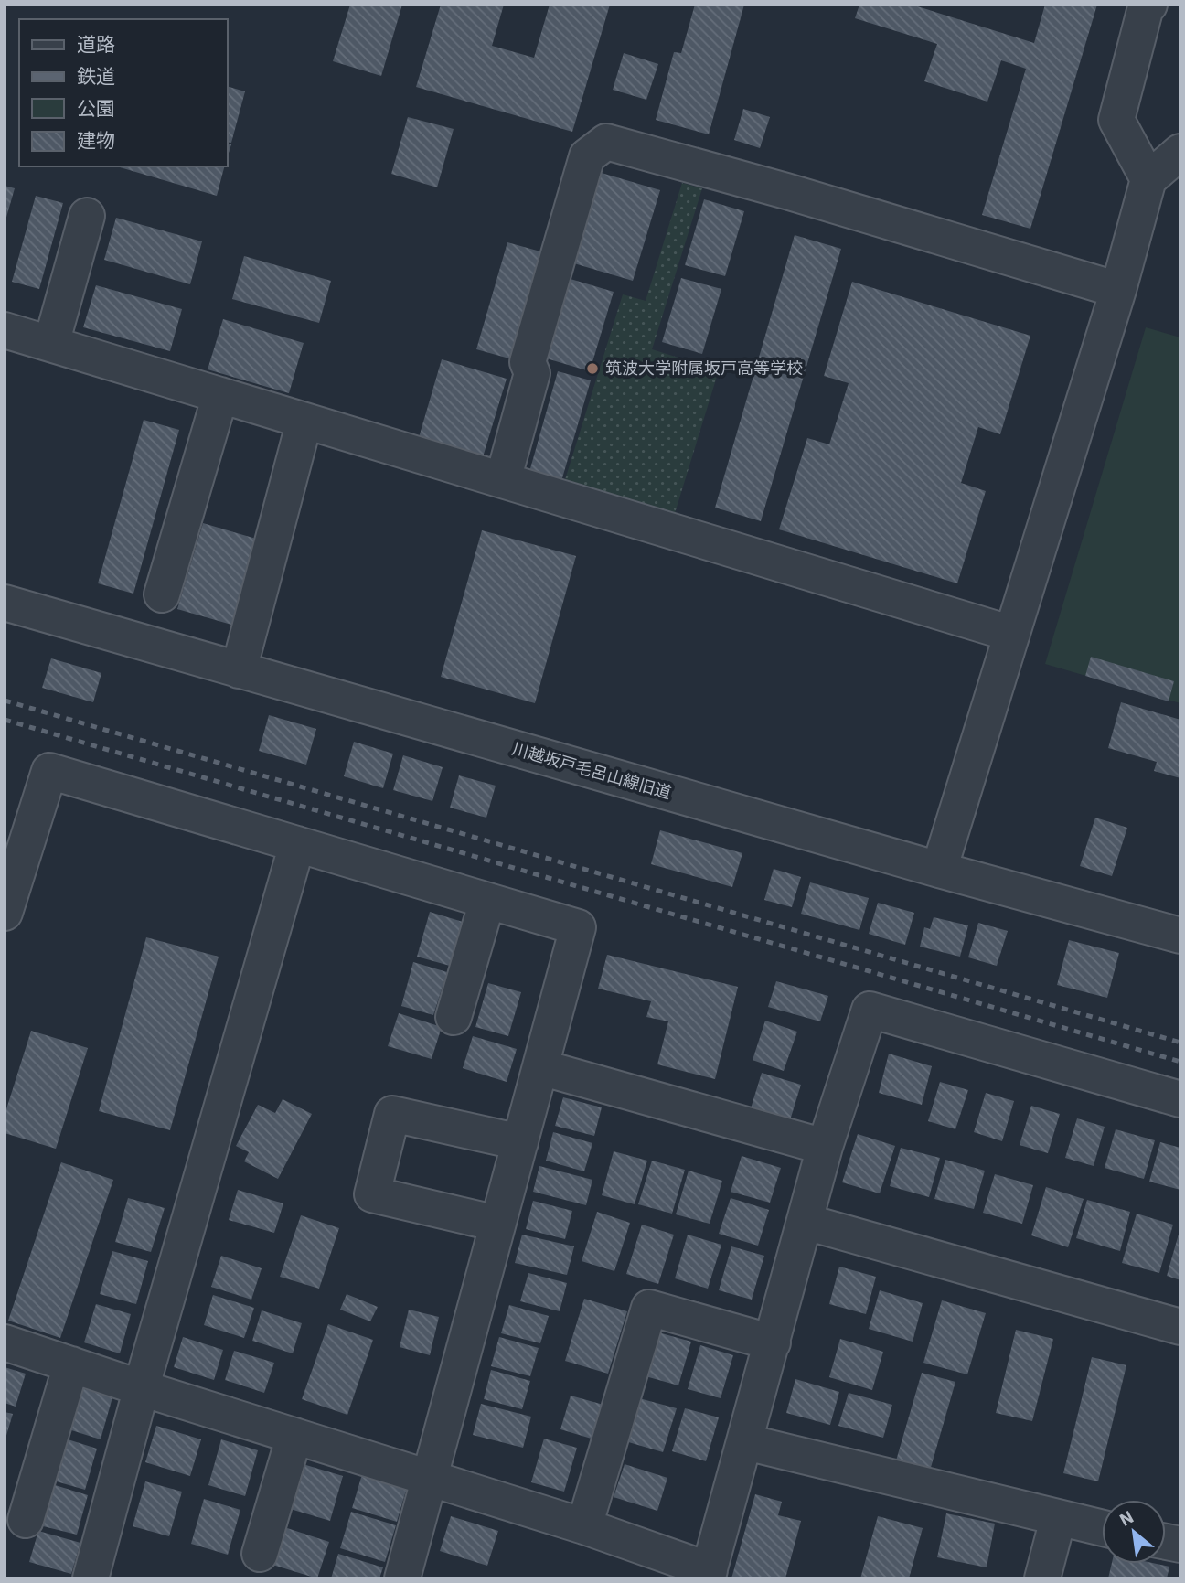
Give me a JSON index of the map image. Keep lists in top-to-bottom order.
{
  "streets": {
    "street": ["川越坂戸毛呂山線旧道"]
  },
  "places": ["筑波大学附属坂戸高等学校"],
  "legend": [
    "道路",
    "鉄道",
    "公園",
    "建物"
  ],
  "north": "top left"
}
